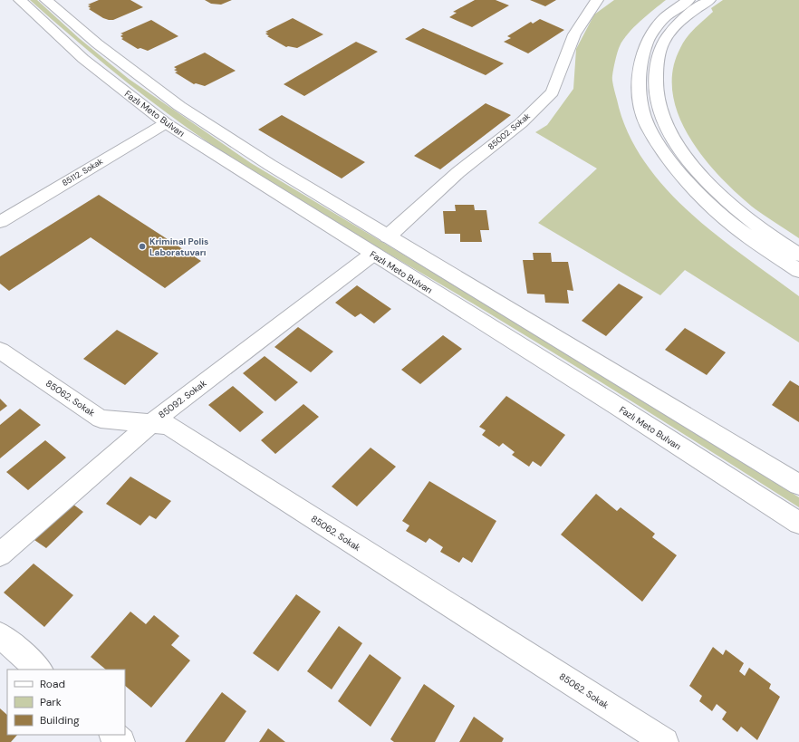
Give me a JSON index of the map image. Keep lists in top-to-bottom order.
{
  "streets": {
    "main road": [
      "Fazlı Meto Bulvarı",
      "85002. Sokak",
      "85112. Sokak",
      "85062. Sokak",
      "85092. Sokak"
    ]
  },
  "crossings": [
    ["Fazlı Meto Bulvarı", "85112. Sokak"],
    ["Fazlı Meto Bulvarı", "85092. Sokak"],
    ["85062. Sokak", "85092. Sokak"]
  ],
  "places": ["Kriminal Polis Laboratuvarı"],
  "legend": ["Road", "Park", "Building"]
}
